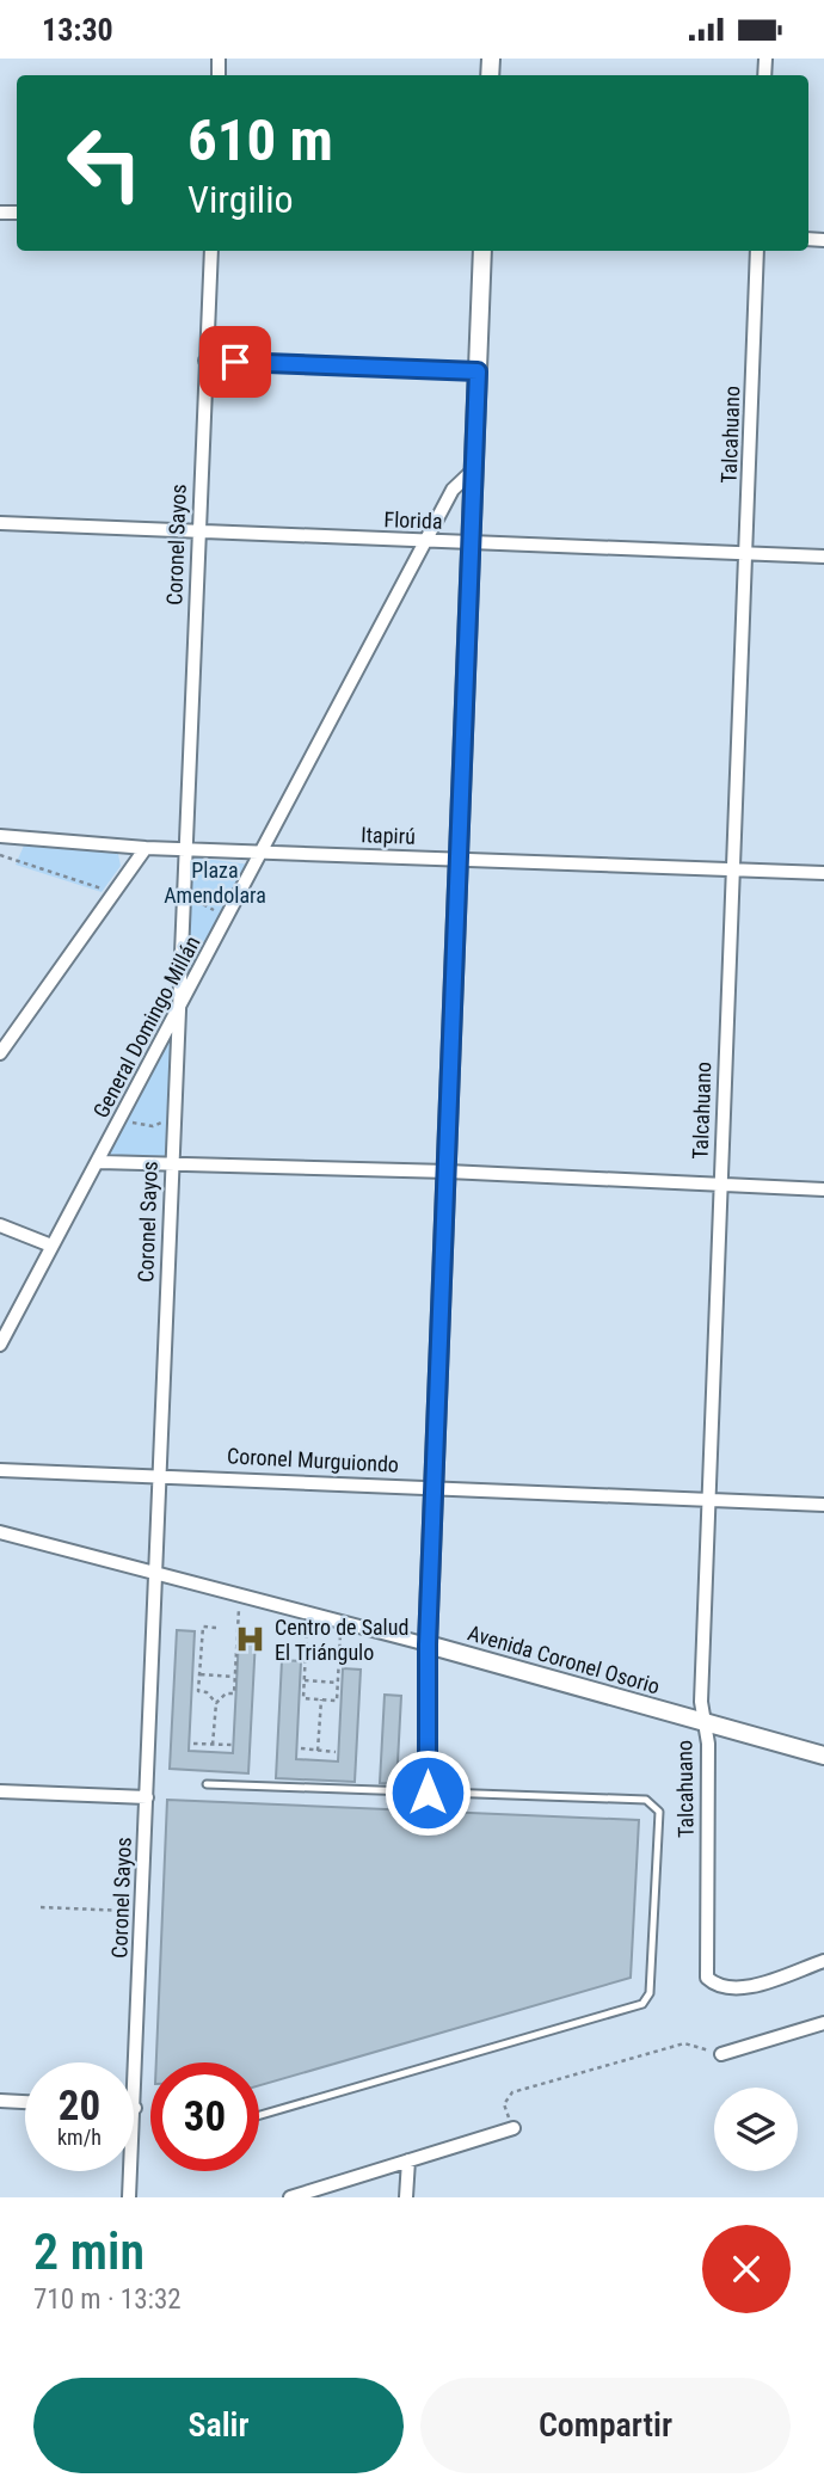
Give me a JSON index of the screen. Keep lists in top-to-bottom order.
{
  "streets": {
    "street": [
      "Talcahuano",
      "Florida",
      "Coronel Sayos",
      "Itapirú",
      "General Domingo Millán",
      "Coronel Murguiondo",
      "Avenida Coronel Osorio"
    ]
  },
  "crossings": [
    ["Talcahuano", "Florida"],
    ["Talcahuano", "Itapirú"],
    ["Talcahuano", "Coronel Murguiondo"],
    ["Talcahuano", "Avenida Coronel Osorio"],
    ["Florida", "Coronel Sayos"],
    ["Florida", "General Domingo Millán"],
    ["Coronel Sayos", "Itapirú"],
    ["Coronel Sayos", "General Domingo Millán"],
    ["Coronel Sayos", "Coronel Murguiondo"],
    ["Coronel Sayos", "Avenida Coronel Osorio"],
    ["Itapirú", "General Domingo Millán"]
  ],
  "parks": ["Plaza Amendolara"],
  "places": {
    "hospital": ["Centro de Salud El Triángulo"]
  },
  "page": {
    "status": "13:30",
    "turn": ["610 m", "Virgilio"],
    "speed": "20 km/h",
    "limit": "30",
    "heading": ["2 min", "710 m · 13:32"],
    "buttons": ["Salir", "Compartir"]
  }
}
